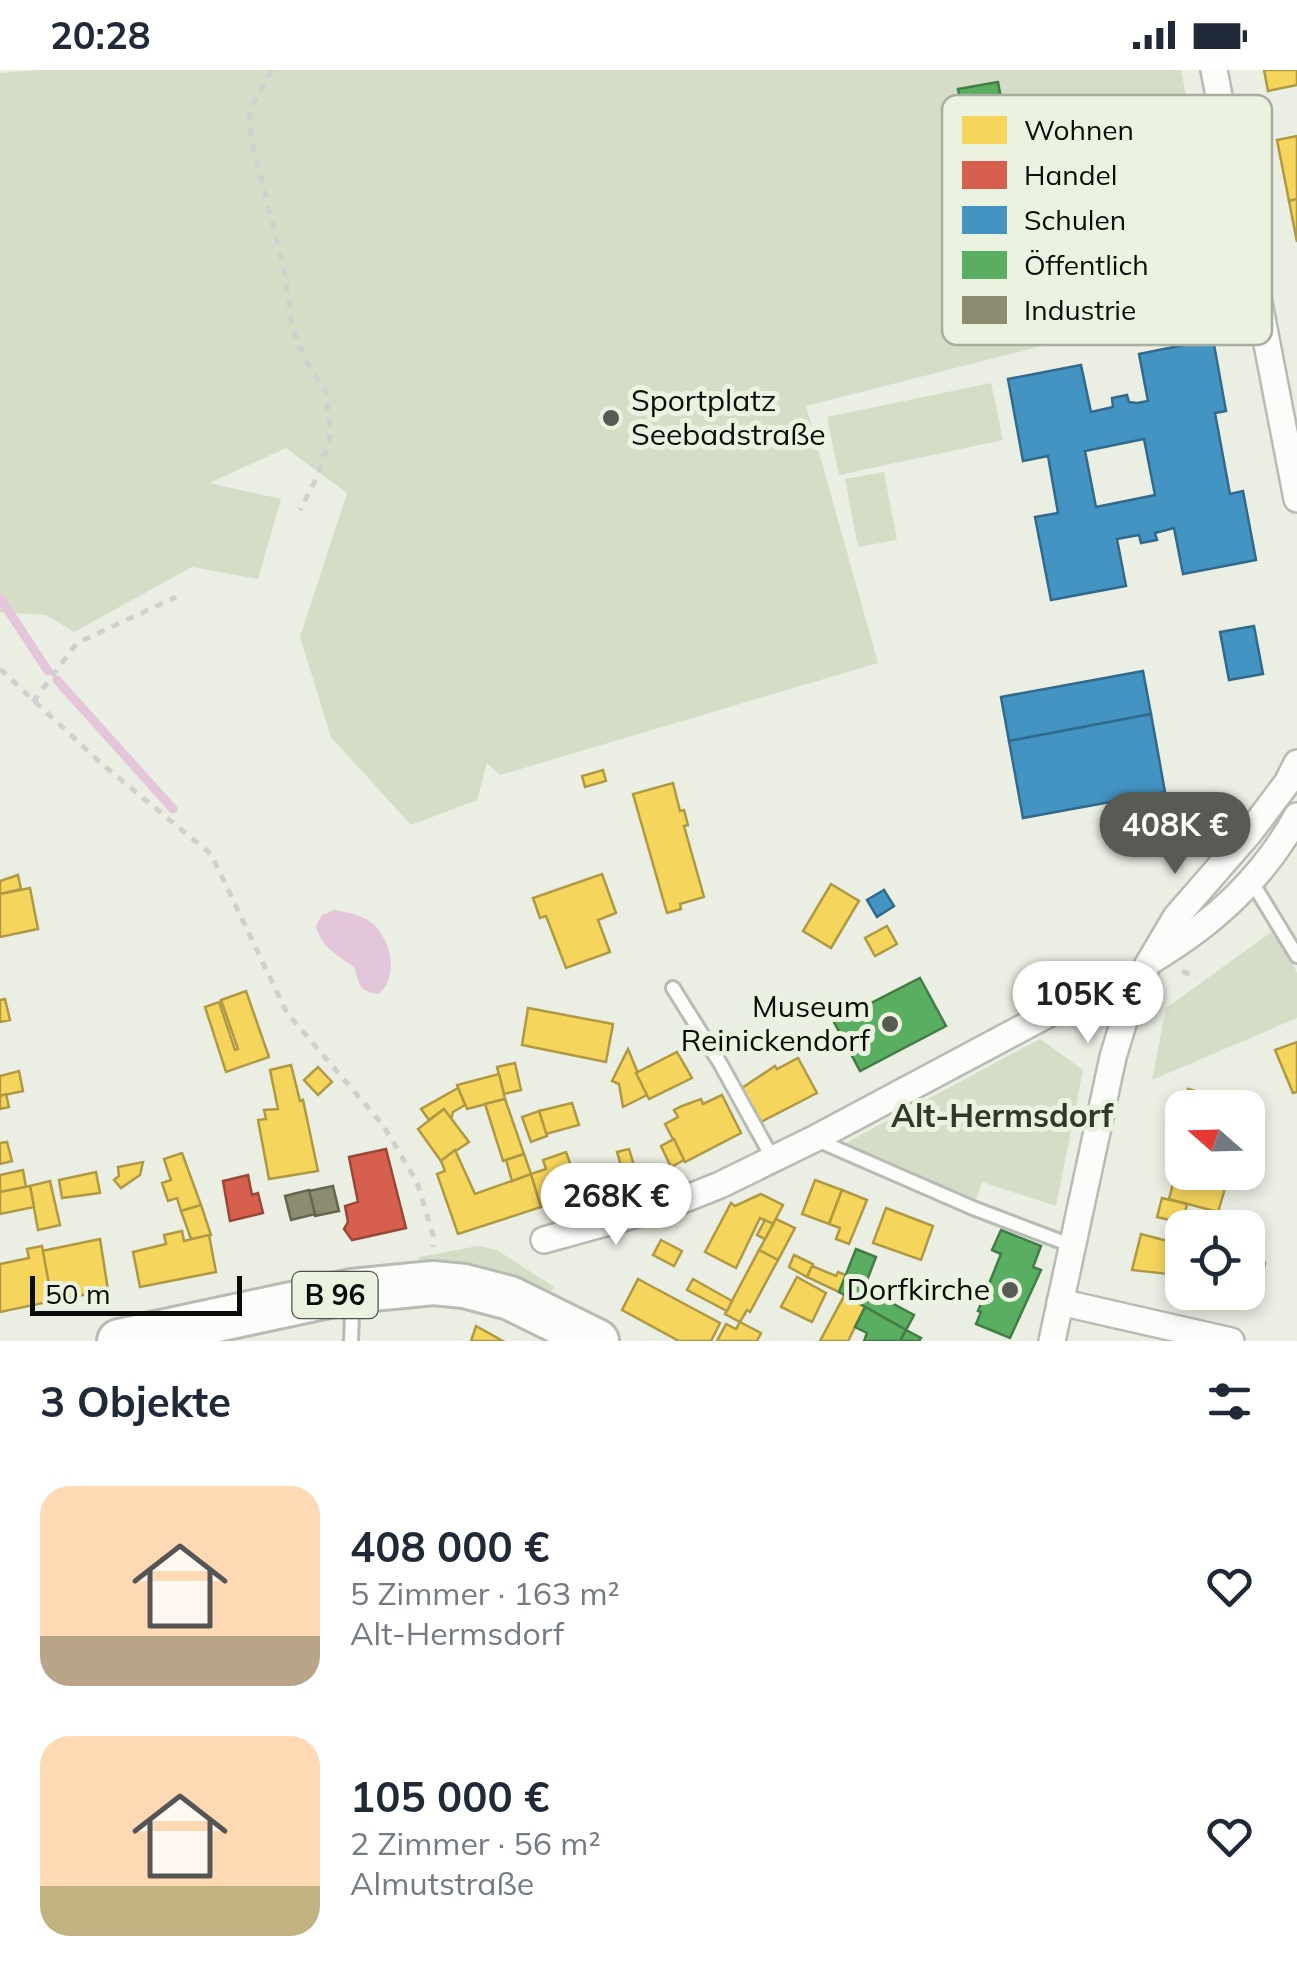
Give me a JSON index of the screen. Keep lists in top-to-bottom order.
{
  "streets": {
    "main road": ["B 96"]
  },
  "districts": ["Alt-Hermsdorf"],
  "places": ["Sportplatz Seebadstraße", "Museum Reinickendorf", "Dorfkirche"],
  "legend": [
    "Wohnen",
    "Handel",
    "Schulen",
    "Öffentlich",
    "Industrie"
  ],
  "scale_bar": "50 m",
  "north": "left",
  "page": {
    "status": "20:28",
    "price": ["408K €", "105K €", "268K €"],
    "scale": "50 m",
    "heading": "3 Objekte",
    "list": [
      {
        "name": "408 000 €",
        "note": "5 Zimmer · 163 m² · Alt-Hermsdorf"
      },
      {
        "name": "105 000 €",
        "note": "2 Zimmer · 56 m² · Almutstraße"
      }
    ]
  }
}
